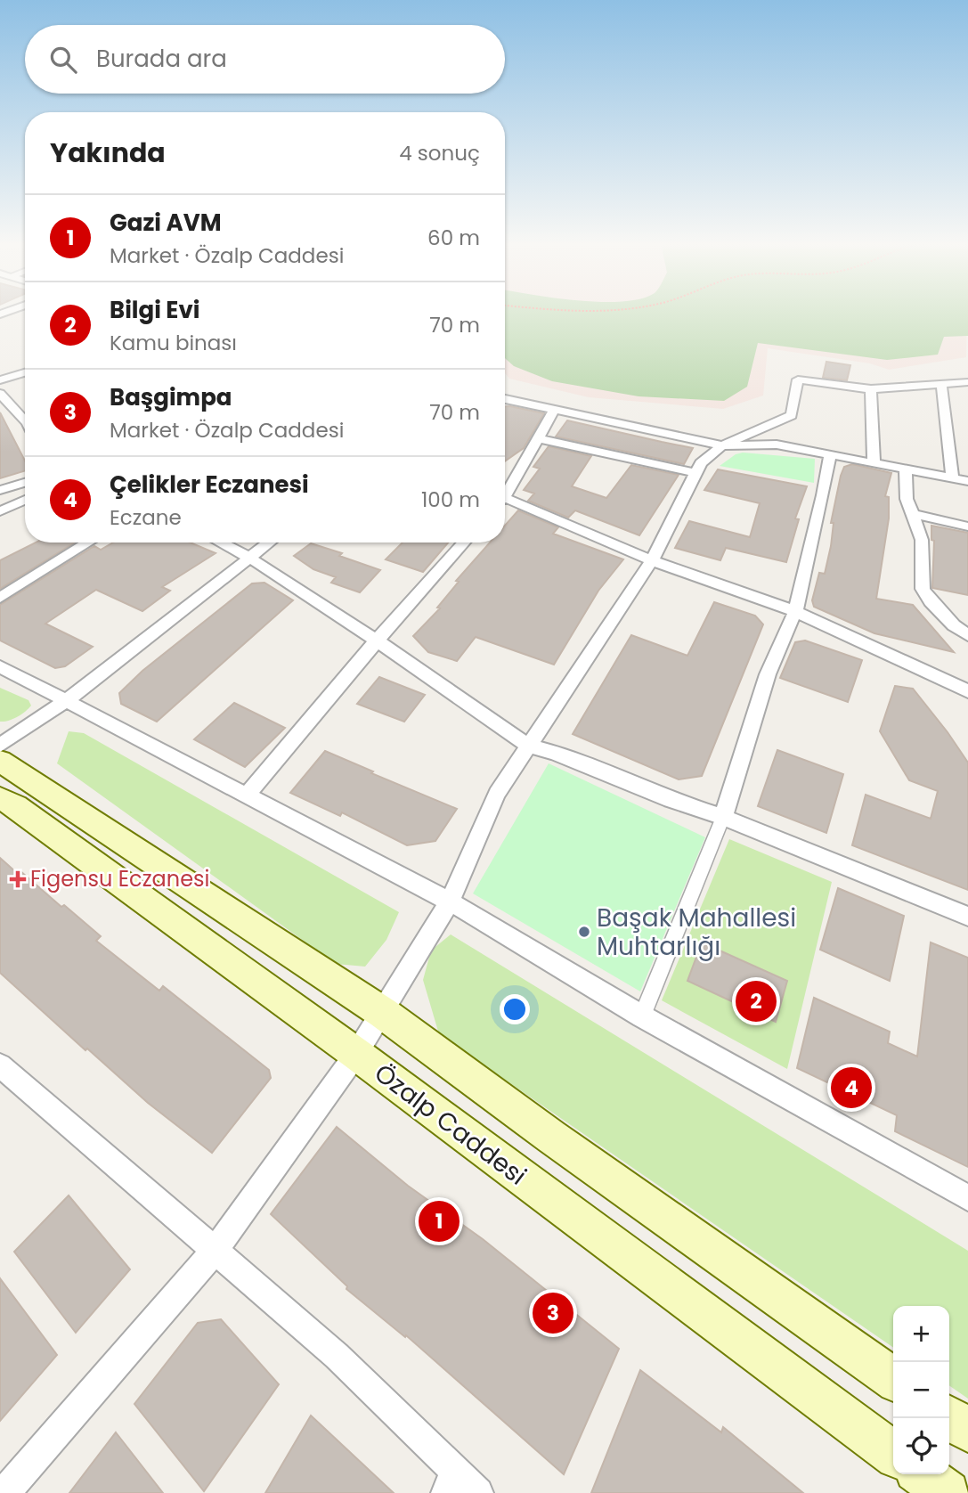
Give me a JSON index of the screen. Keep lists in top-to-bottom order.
{
  "streets": {
    "main road": ["Özalp Caddesi"]
  },
  "places": {
    "health": ["Figensu Eczanesi"],
    "other": ["Başak Mahallesi Muhtarlığı"]
  },
  "page": {
    "search": "Burada ara",
    "heading": ["Yakında", "4 sonuç"],
    "list": [
      {
        "mark": "1",
        "name": "Gazi AVM",
        "note": "Market · Özalp Caddesi",
        "value": "60 m"
      },
      {
        "mark": "2",
        "name": "Bilgi Evi",
        "note": "Kamu binası",
        "value": "70 m"
      },
      {
        "mark": "3",
        "name": "Başgimpa",
        "note": "Market · Özalp Caddesi",
        "value": "70 m"
      },
      {
        "mark": "4",
        "name": "Çelikler Eczanesi",
        "note": "Eczane",
        "value": "100 m"
      }
    ],
    "pins": [
      "2",
      "4",
      "1",
      "3"
    ],
    "map_buttons": ["+", "−"]
  }
}
